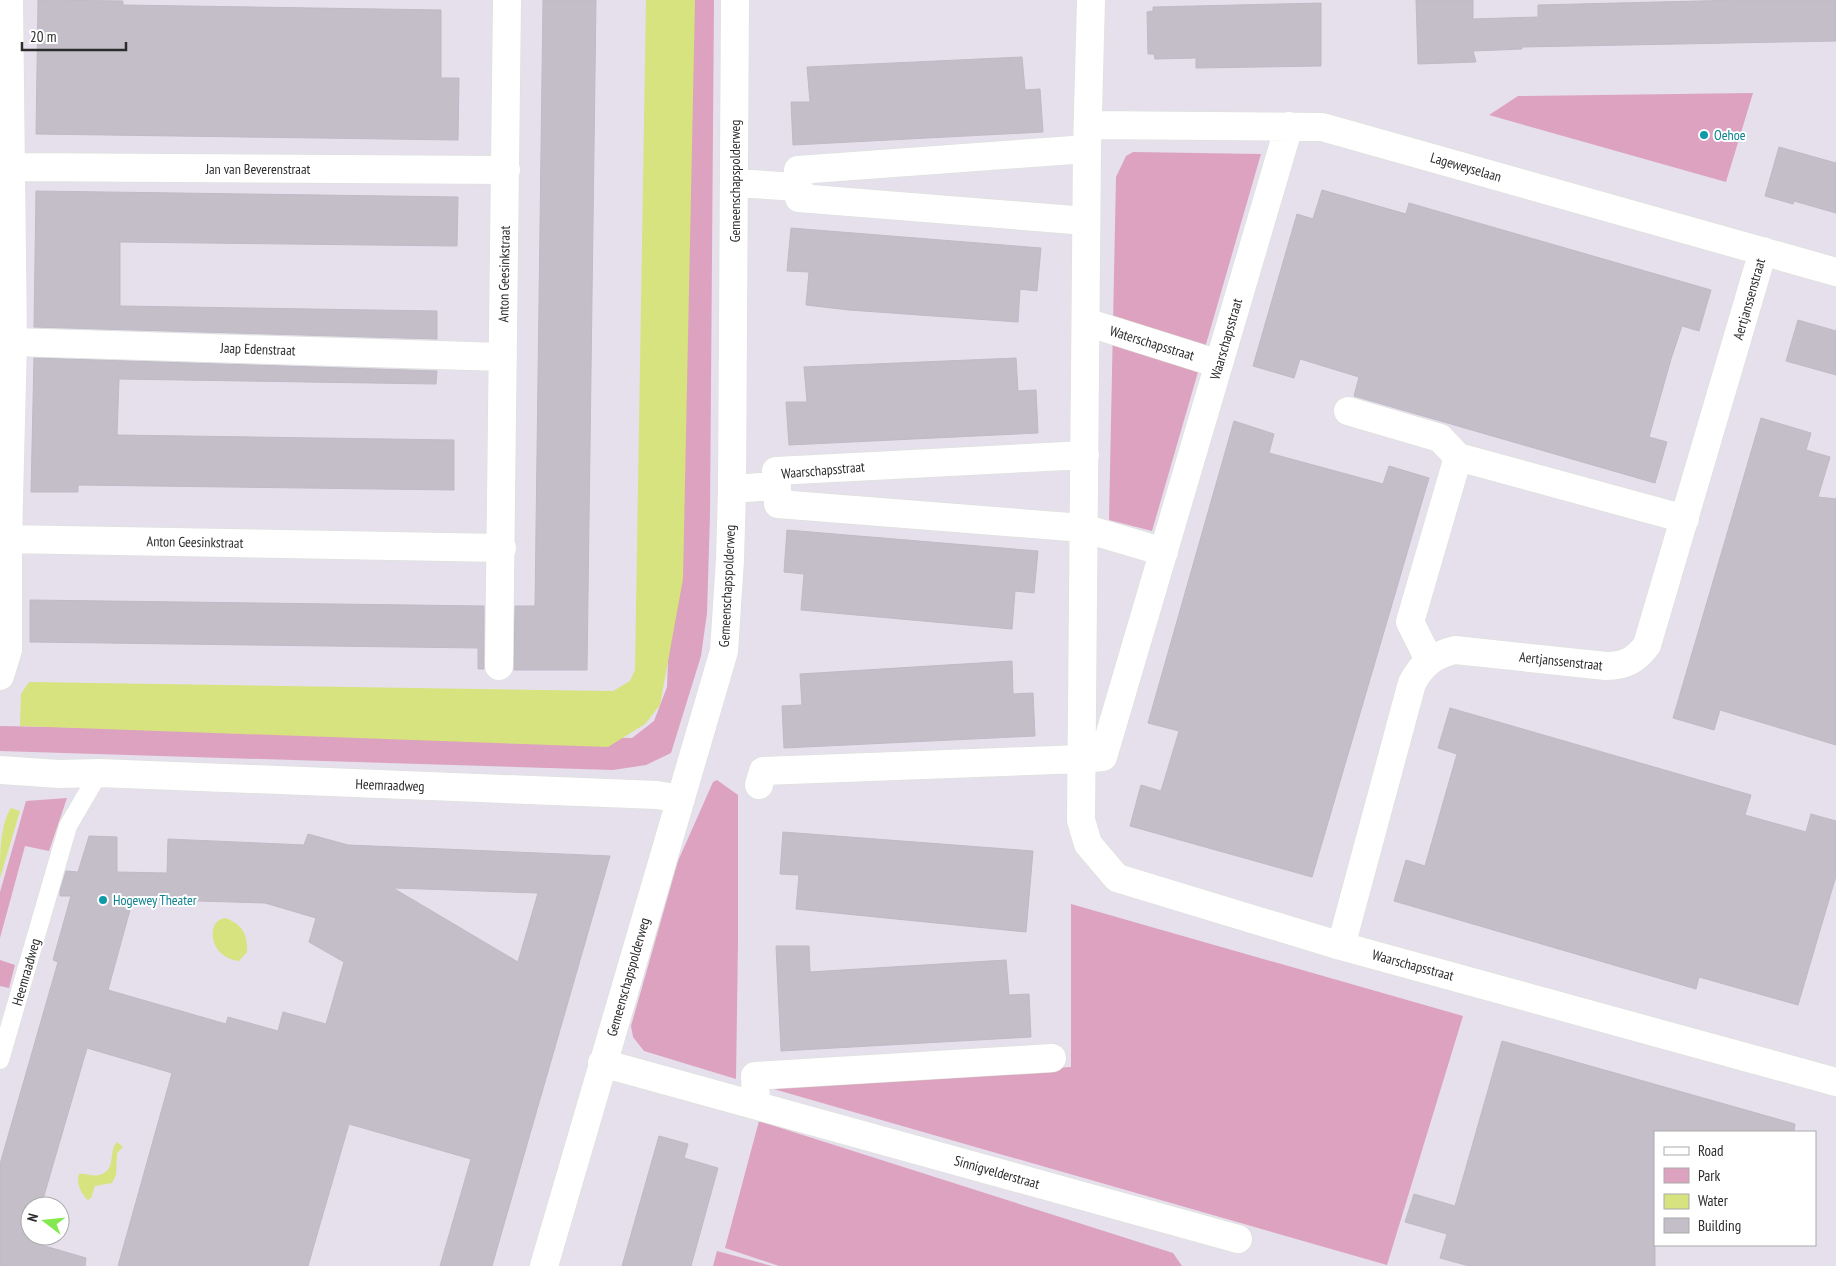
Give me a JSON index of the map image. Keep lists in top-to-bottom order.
{
  "streets": {
    "street": [
      "Lageweyselaan",
      "Jan van Beverenstraat",
      "Gemeenschapspolderweg",
      "Anton Geesinkstraat",
      "Aertjanssenstraat",
      "Waarschapsstraat",
      "Waterschapsstraat",
      "Jaap Edenstraat",
      "Heemraadweg",
      "Sinnigvelderstraat"
    ]
  },
  "crossings": [
    ["Lageweyselaan", "Aertjanssenstraat"],
    ["Lageweyselaan", "Waarschapsstraat"],
    ["Jan van Beverenstraat", "Anton Geesinkstraat"],
    ["Gemeenschapspolderweg", "Heemraadweg"],
    ["Gemeenschapspolderweg", "Sinnigvelderstraat"],
    ["Anton Geesinkstraat", "Jaap Edenstraat"],
    ["Aertjanssenstraat", "Waarschapsstraat"],
    ["Waarschapsstraat", "Waterschapsstraat"]
  ],
  "places": ["Oehoe", "Hogewey Theater"],
  "legend": [
    "Road",
    "Park",
    "Water",
    "Building"
  ],
  "scale_bar": "20 m",
  "north": "left"
}
